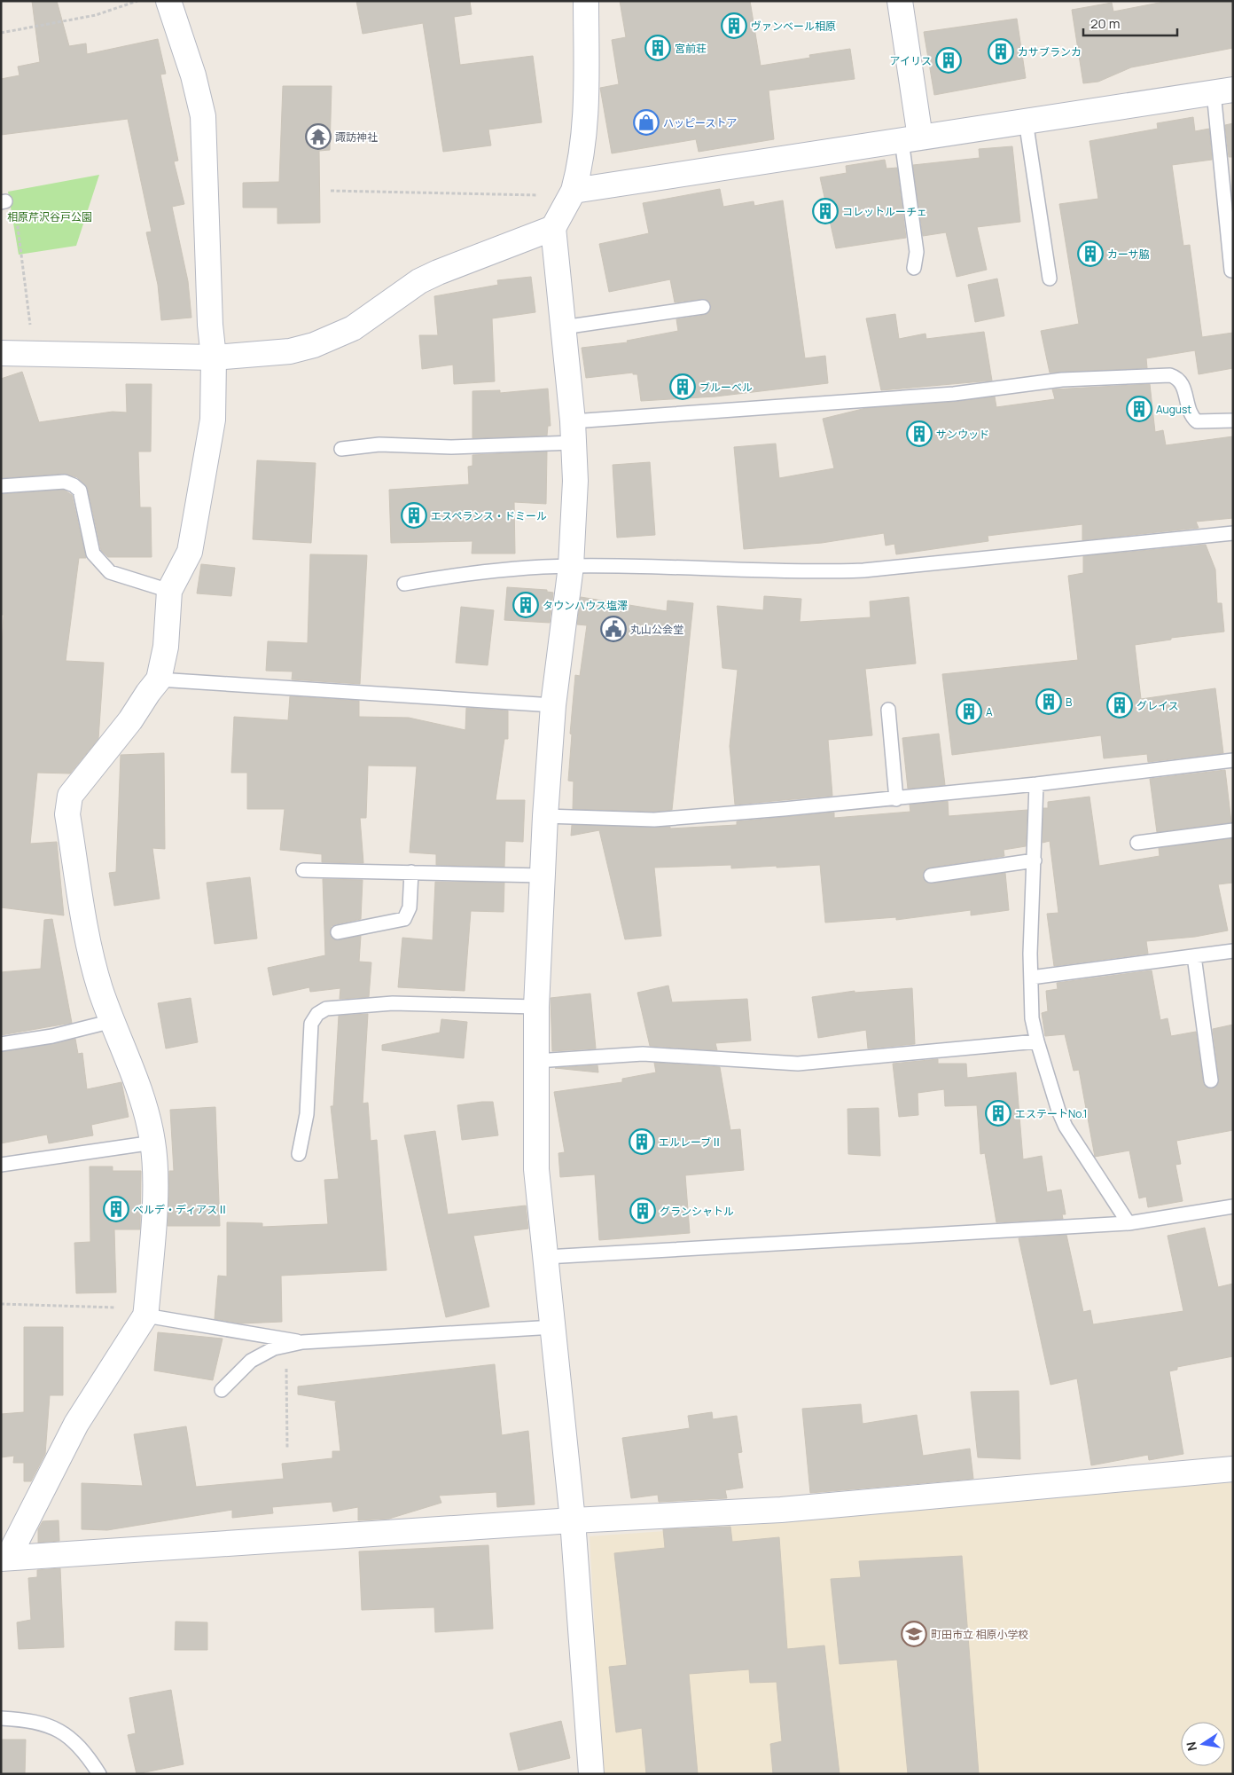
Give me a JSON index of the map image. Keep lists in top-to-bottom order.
{
  "parks": ["相原芹沢谷戸公園"],
  "places": {
    "building": [
      "ヴァンベール相原",
      "宮前荘",
      "カサブランカ",
      "アイリス",
      "コレットルーチェ",
      "カーサ脇",
      "ブルーベル",
      "August",
      "サンウッド",
      "エスペランス・ドミール",
      "タウンハウス塩澤",
      "B",
      "グレイス",
      "A",
      "エステートNo.1",
      "エルレーブⅡ",
      "ベルデ・ディアスⅡ",
      "グランシャトル"
    ],
    "shop": ["ハッピーストア"],
    "temple": ["諏訪神社"],
    "public building": ["丸山公会堂"],
    "school or university": ["町田市立 相原小学校"]
  },
  "scale_bar": "20 m",
  "north": "left"
}
